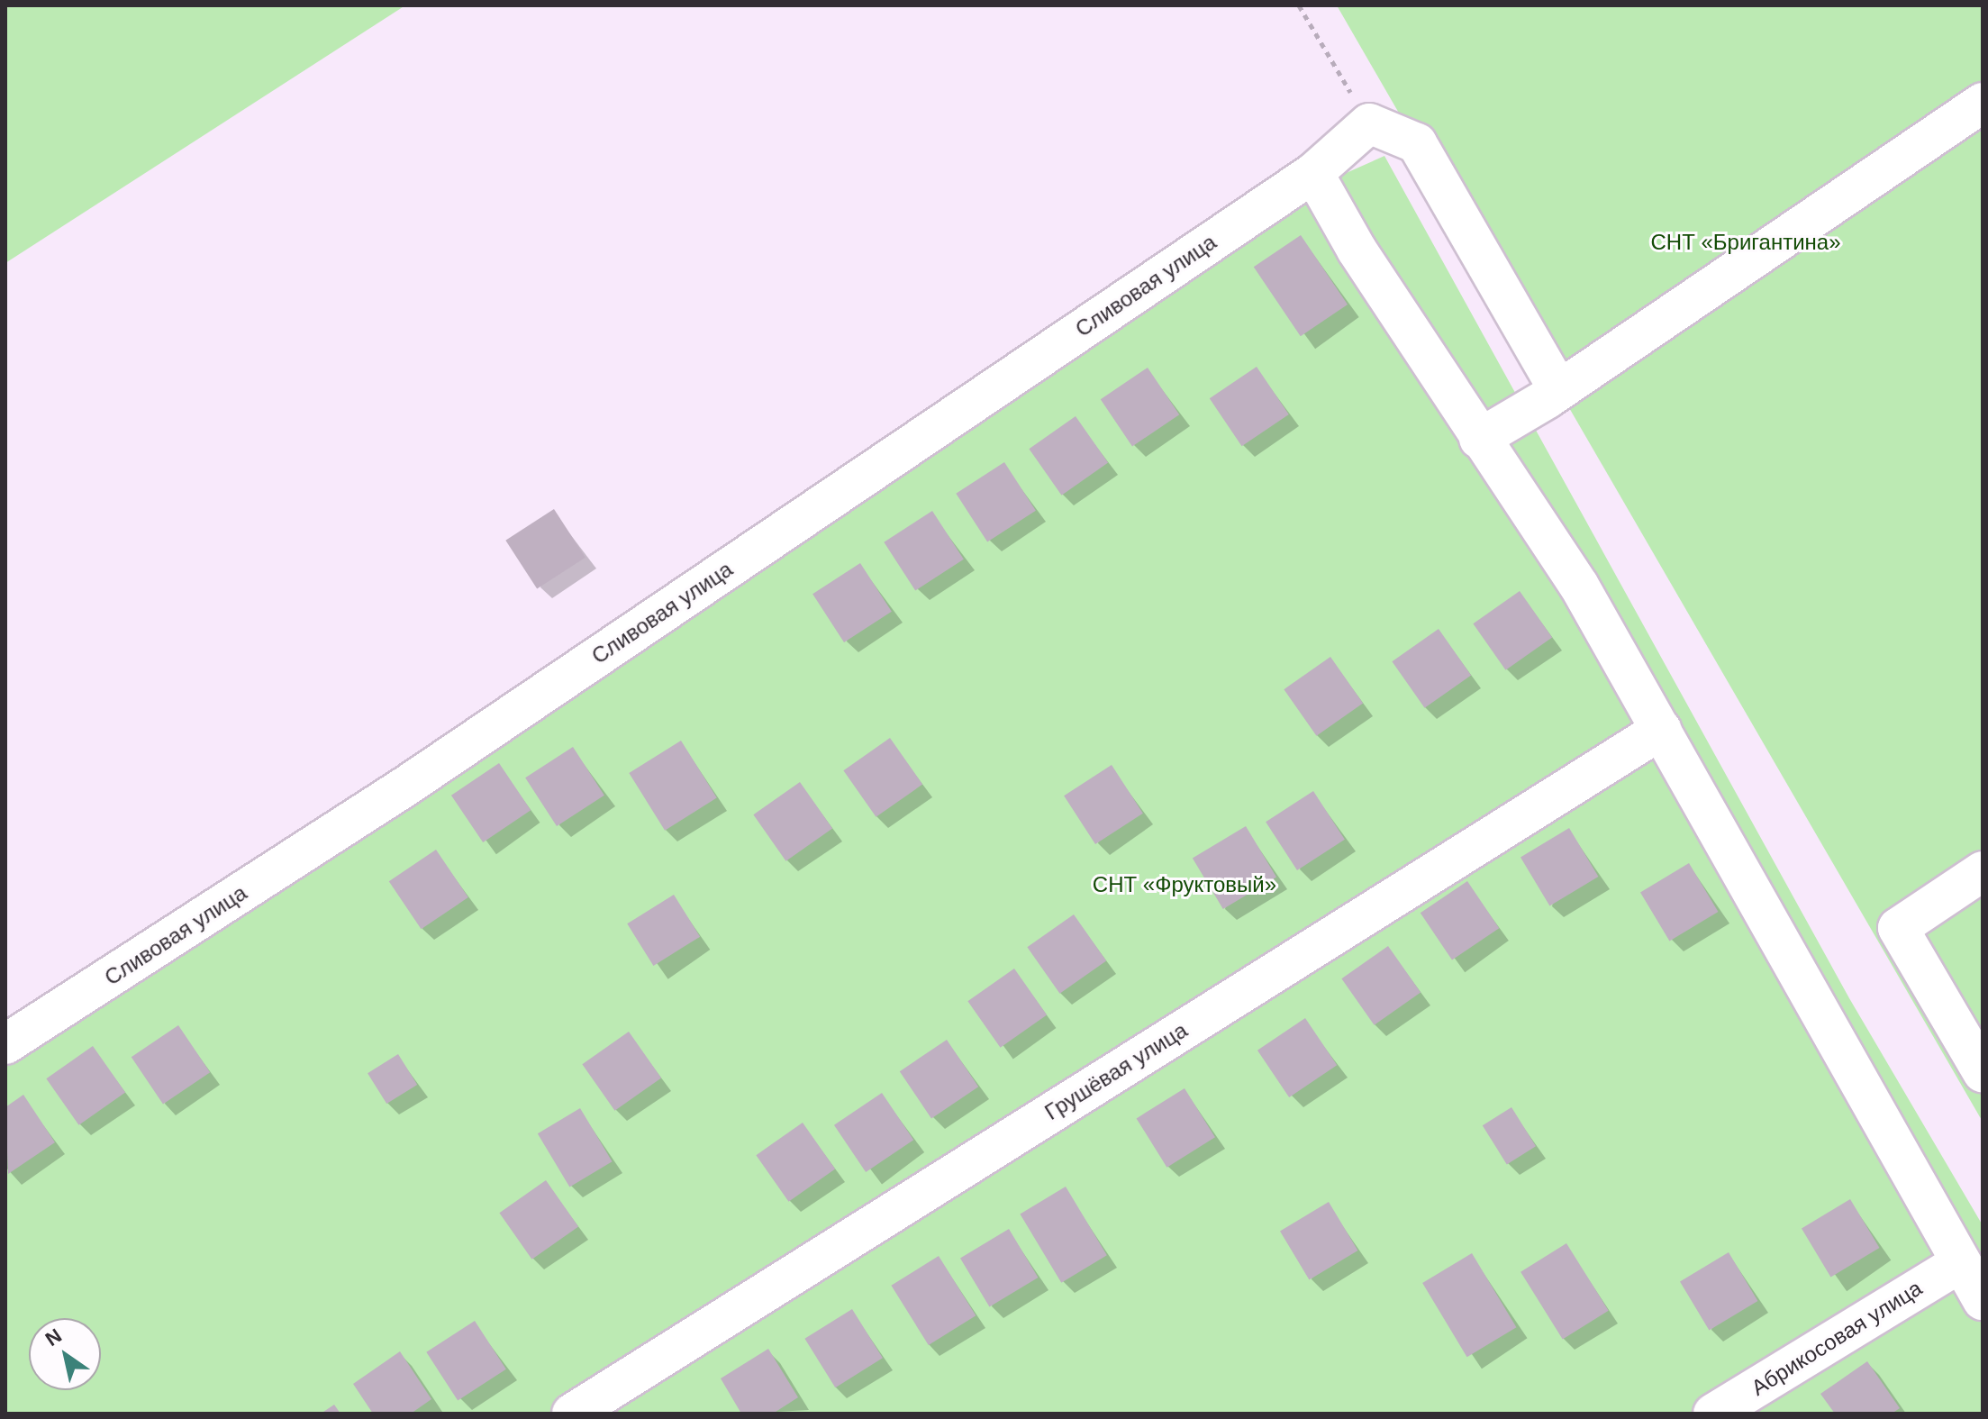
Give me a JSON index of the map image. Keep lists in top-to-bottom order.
{
  "streets": {
    "street": ["Сливовая улица", "Грушёвая улица", "Абрикосовая улица"]
  },
  "parks": ["СНТ «Бригантина»", "СНТ «Фруктовый»"],
  "north": "top left"
}
